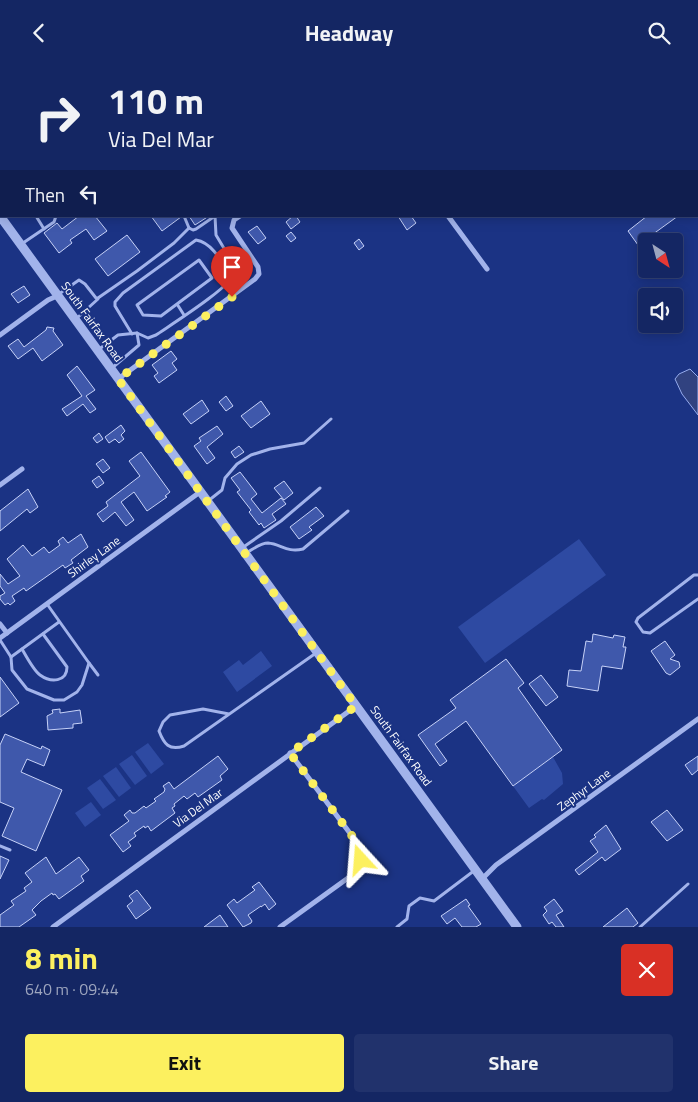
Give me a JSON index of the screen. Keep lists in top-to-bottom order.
{
  "streets": {
    "street": [
      "South Fairfax Road",
      "Shirley Lane",
      "Zephyr Lane",
      "Via Del Mar"
    ]
  },
  "crossings": [
    ["South Fairfax Road", "Shirley Lane"],
    ["South Fairfax Road", "Zephyr Lane"],
    ["South Fairfax Road", "Via Del Mar"]
  ],
  "north": "bottom right",
  "page": {
    "header": "Headway",
    "turn": ["110 m", "Via Del Mar"],
    "then": "Then",
    "heading": ["8 min", "640 m · 09:44"],
    "buttons": ["Exit", "Share"]
  }
}
